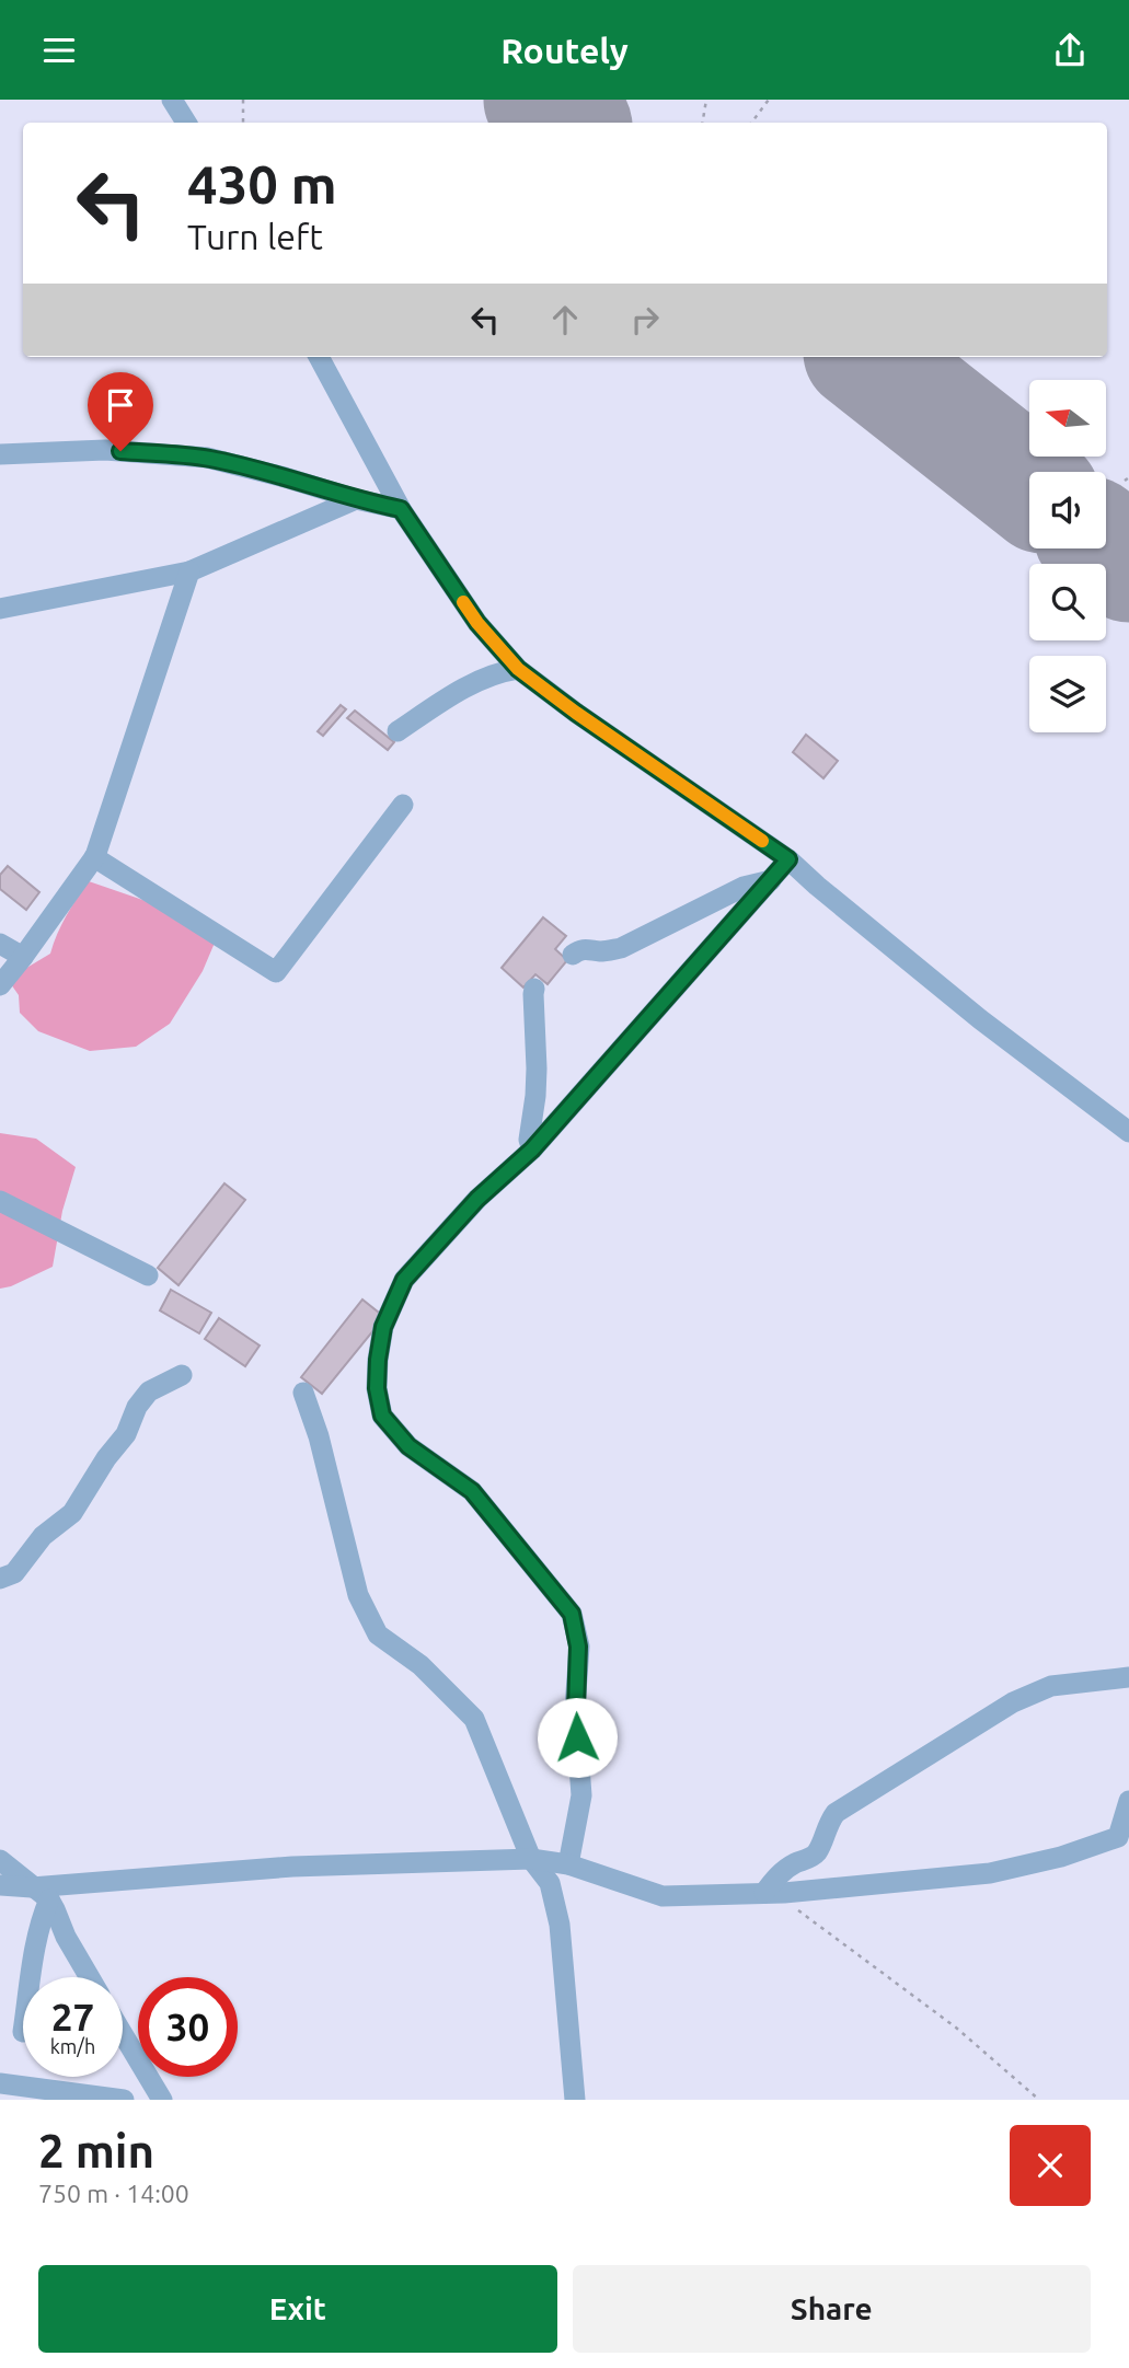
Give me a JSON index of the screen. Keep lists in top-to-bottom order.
{
  "north": "left",
  "page": {
    "header": "Routely",
    "turn": ["430 m", "Turn left"],
    "speed": "27 km/h",
    "limit": "30",
    "heading": ["2 min", "750 m · 14:00"],
    "buttons": ["Exit", "Share"]
  }
}
